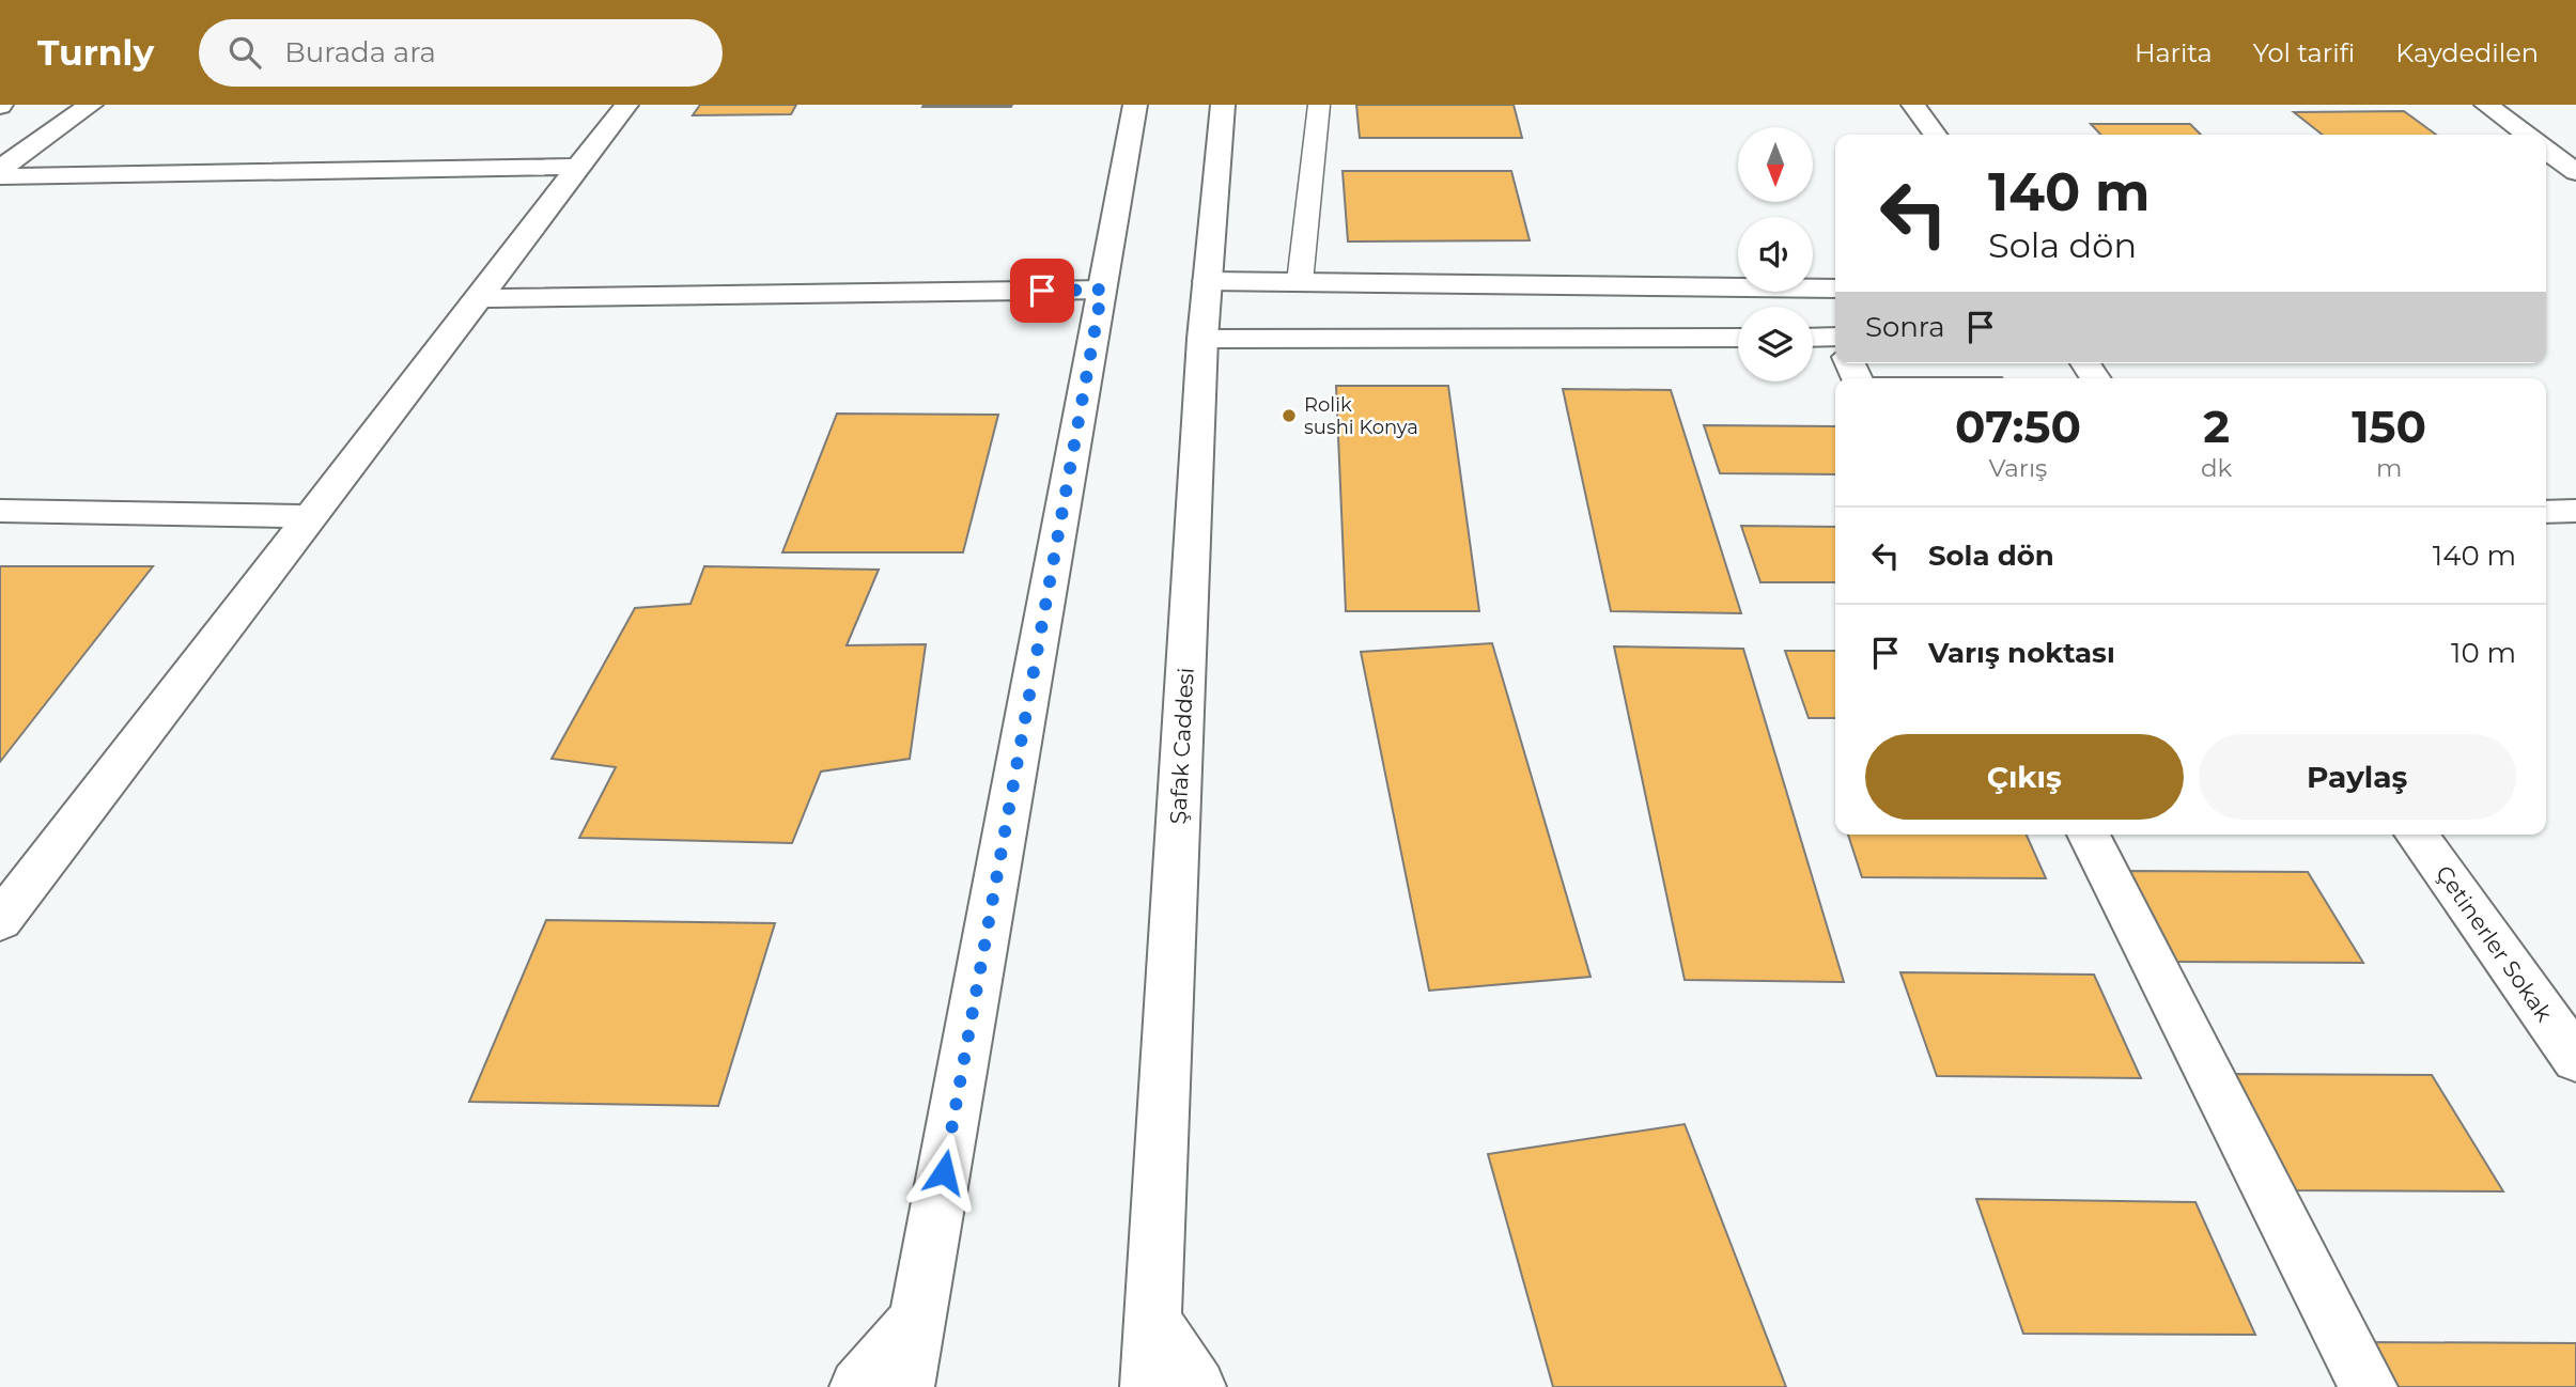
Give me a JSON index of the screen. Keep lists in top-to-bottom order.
{
  "streets": {
    "street": ["Şafak Caddesi", "Çetinerler Sokak"]
  },
  "places": ["Rolik sushi Konya"],
  "north": "bottom",
  "page": {
    "header": "Turnly",
    "search": "Burada ara",
    "nav": ["Harita", "Yol tarifi", "Kaydedilen"],
    "turn": ["140 m", "Sola dön"],
    "then": "Sonra",
    "eta": [
      "07:50",
      "Varış",
      "2",
      "dk",
      "150",
      "m"
    ],
    "list": [
      {
        "name": "Sola dön",
        "value": "140 m"
      },
      {
        "name": "Varış noktası",
        "value": "10 m"
      }
    ],
    "buttons": ["Çıkış", "Paylaş"]
  }
}
